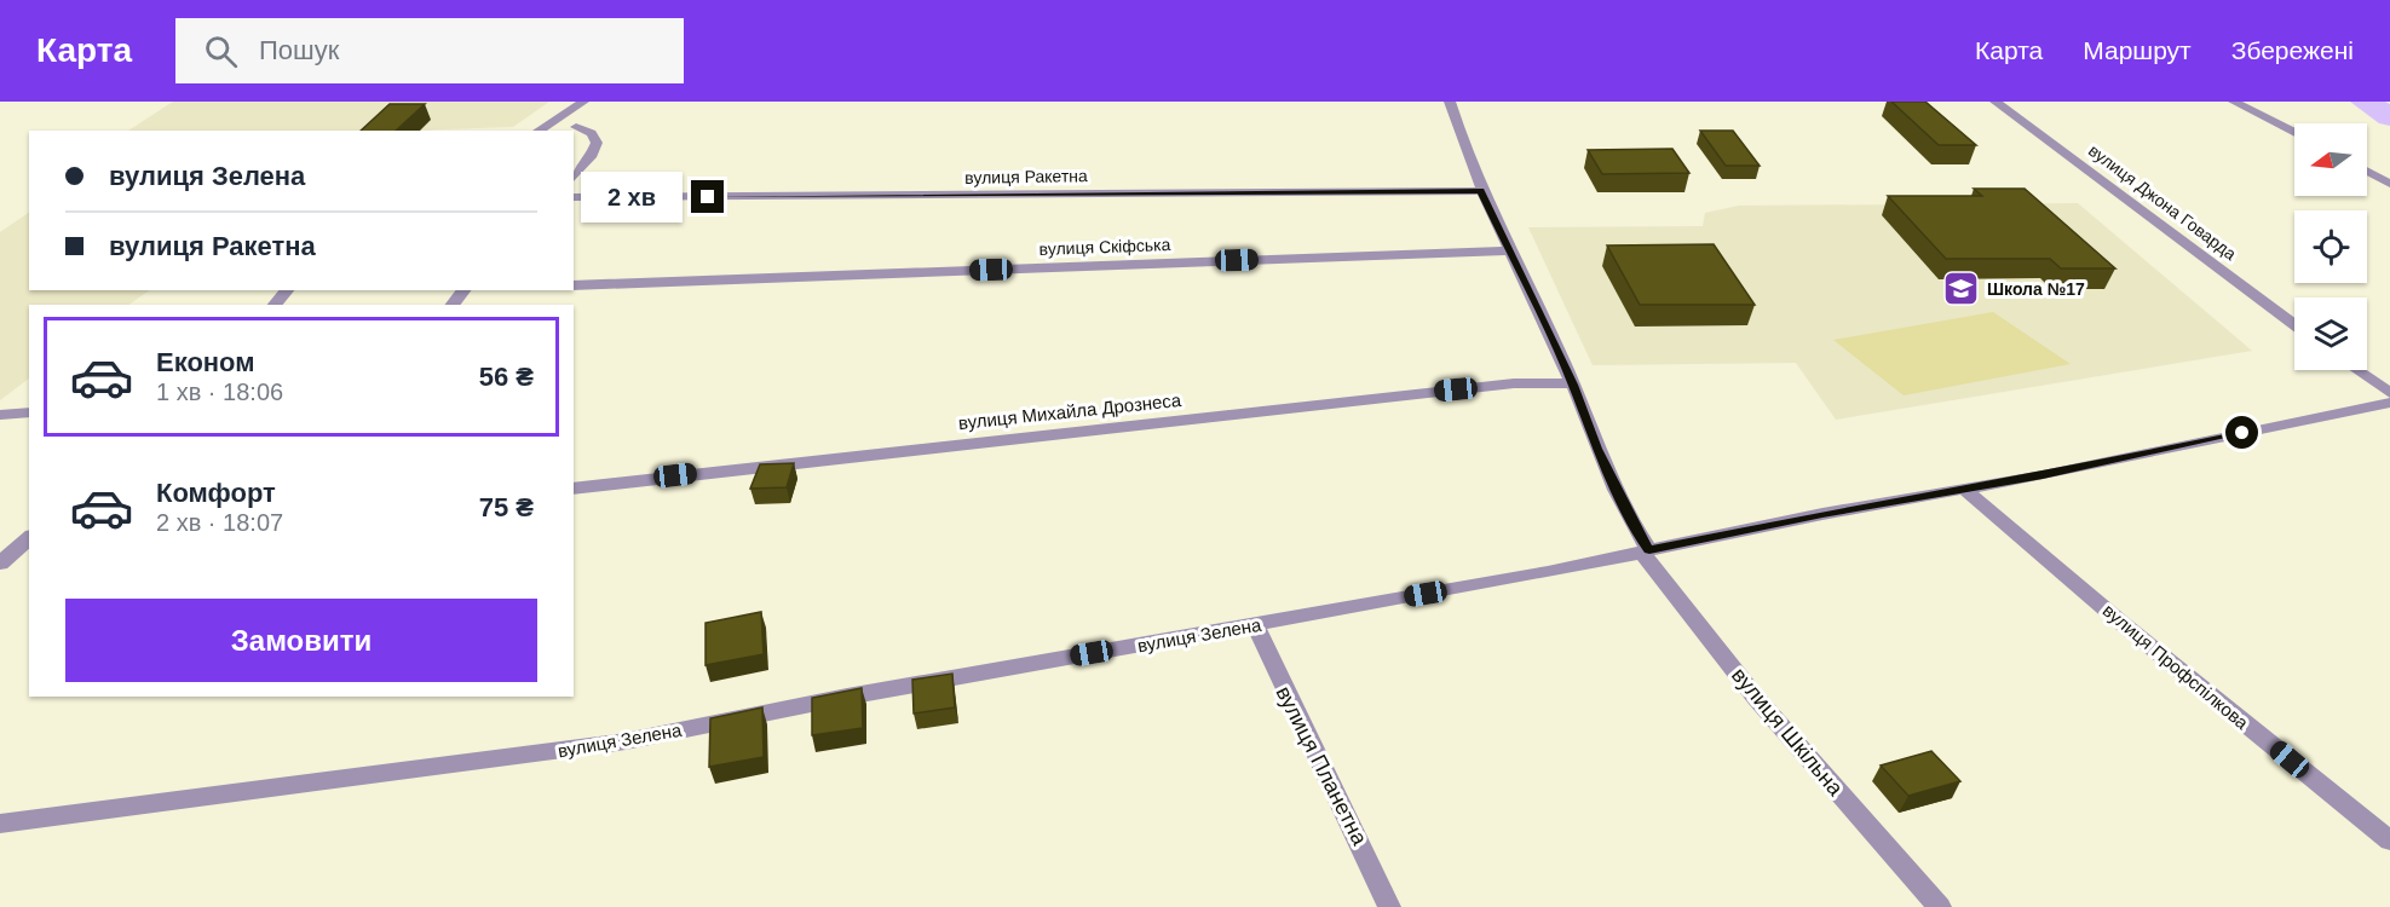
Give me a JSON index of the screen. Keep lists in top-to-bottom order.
{
  "streets": {
    "street": [
      "вулиця Ракетна",
      "вулиця Джона Говарда",
      "вулиця Скіфська",
      "вулиця Михайла Дрознеса",
      "вулиця Зелена",
      "вулиця Профспілкова",
      "вулиця Шкільна",
      "вулиця Планетна"
    ]
  },
  "crossings": [
    ["вулиця Ракетна", "вулиця Шкільна"],
    ["вулиця Скіфська", "вулиця Шкільна"],
    ["вулиця Михайла Дрознеса", "вулиця Шкільна"],
    ["вулиця Зелена", "вулиця Профспілкова"],
    ["вулиця Зелена", "вулиця Шкільна"],
    ["вулиця Зелена", "вулиця Планетна"]
  ],
  "places": {
    "school or university": ["Школа №17"]
  },
  "north": "left",
  "page": {
    "header": "Карта",
    "search": "Пошук",
    "nav": ["Карта", "Маршрут", "Збережені"],
    "banner": ["вулиця Зелена", "вулиця Ракетна"],
    "bubble": "2 хв",
    "list": [
      {
        "name": "Економ",
        "note": "1 хв · 18:06",
        "value": "56 ₴"
      },
      {
        "name": "Комфорт",
        "note": "2 хв · 18:07",
        "value": "75 ₴"
      }
    ],
    "buttons": "Замовити"
  }
}
